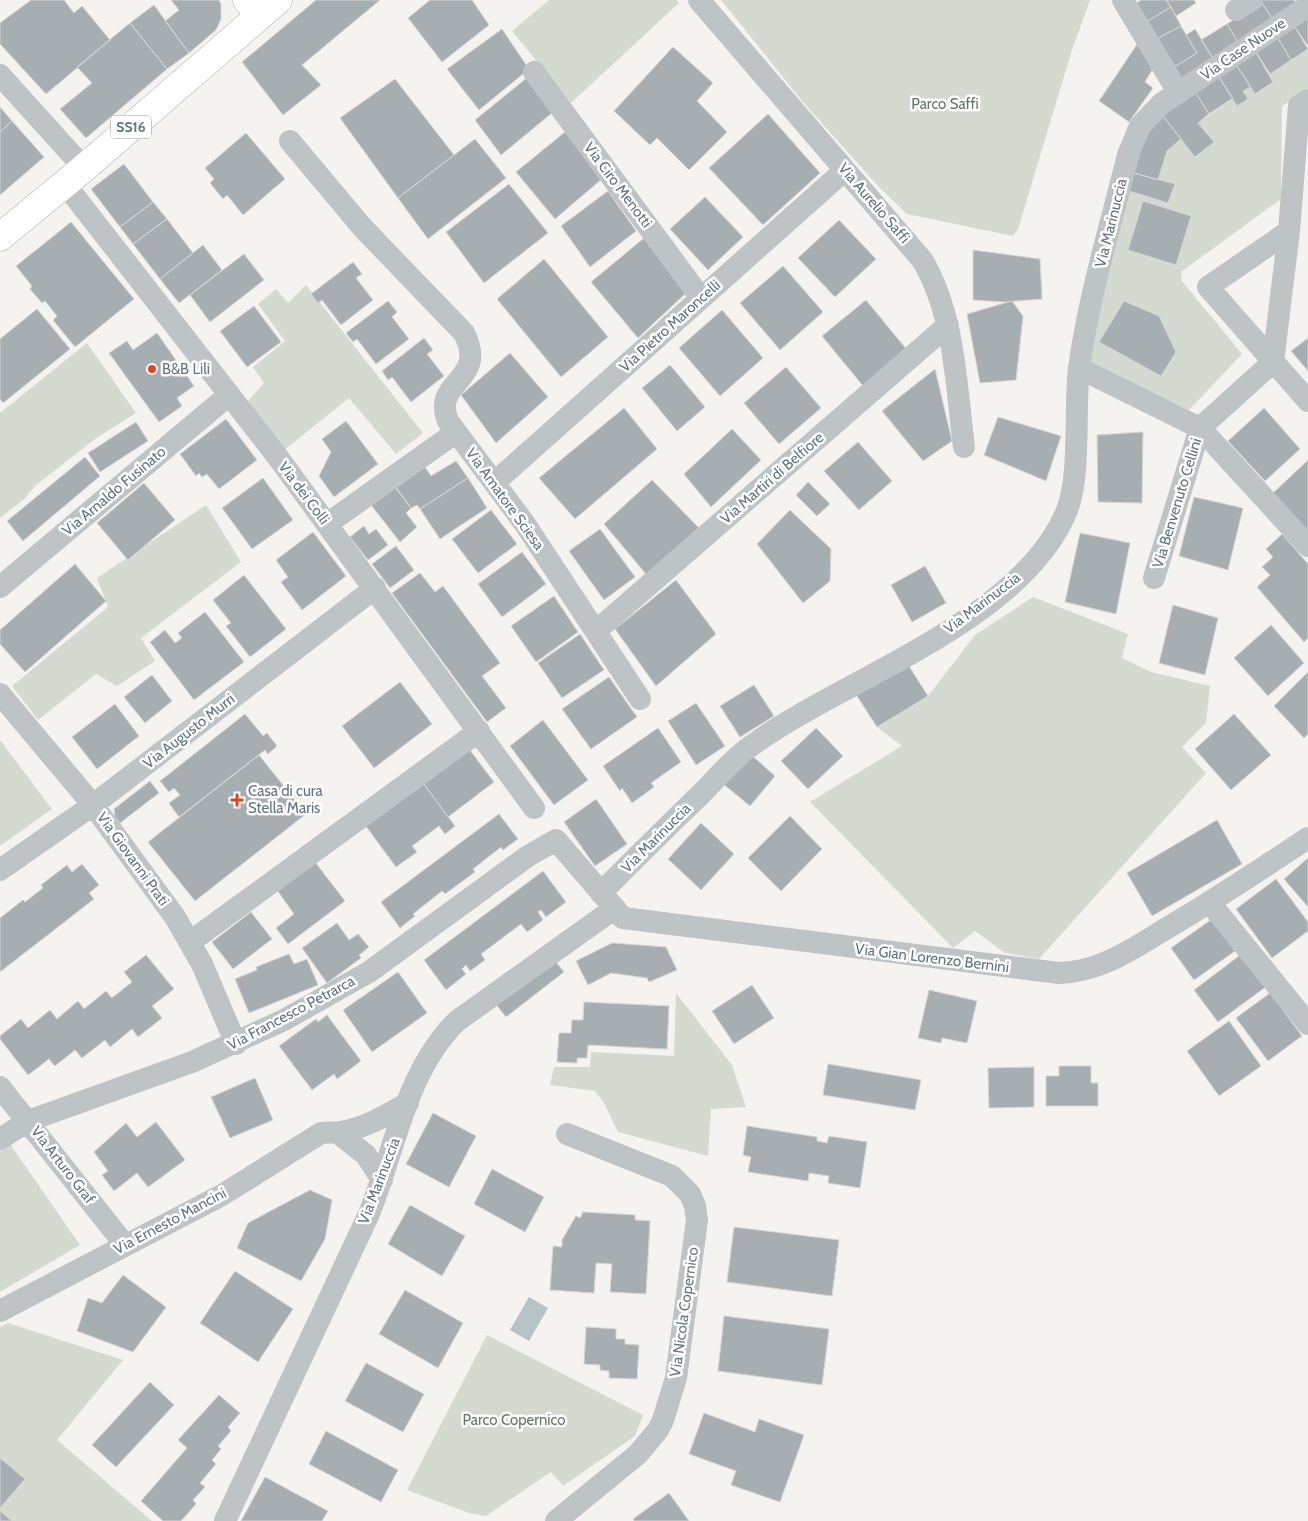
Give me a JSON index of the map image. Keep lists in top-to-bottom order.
{
  "streets": {
    "main road": ["SS16"],
    "street": [
      "Via Case Nuove",
      "Via Ciro Menotti",
      "Via Aurelio Saffi",
      "Via Marinuccia",
      "Via Pietro Maroncelli",
      "Via Martiri di Belfiore",
      "Via Arnaldo Fusinato",
      "Via dei Colli",
      "Via Amatore Sciesa",
      "Via Benvenuto Cellini",
      "Via Augusto Murri",
      "Via Giovanni Prati",
      "Via Gian Lorenzo Bernini",
      "Via Francesco Petrarca",
      "Via Arturo Graf",
      "Via Ernesto Mancini",
      "Via Nicola Copernico"
    ]
  },
  "crossings": [
    ["Via Case Nuove", "Via Marinuccia"],
    ["SS16", "Via dei Colli"],
    ["Via Ciro Menotti", "Via Pietro Maroncelli"],
    ["Via Aurelio Saffi", "Via Pietro Maroncelli"],
    ["Via Aurelio Saffi", "Via Martiri di Belfiore"],
    ["Via Marinuccia", "Via Benvenuto Cellini"],
    ["Via Marinuccia", "Via Gian Lorenzo Bernini"],
    ["Via Marinuccia", "Via Ernesto Mancini"],
    ["Via Pietro Maroncelli", "Via Amatore Sciesa"],
    ["Via Martiri di Belfiore", "Via Amatore Sciesa"],
    ["Via Arnaldo Fusinato", "Via dei Colli"],
    ["Via dei Colli", "Via Amatore Sciesa"],
    ["Via dei Colli", "Via Augusto Murri"],
    ["Via Augusto Murri", "Via Giovanni Prati"],
    ["Via Giovanni Prati", "Via Francesco Petrarca"],
    ["Via Gian Lorenzo Bernini", "Via Francesco Petrarca"],
    ["Via Francesco Petrarca", "Via Arturo Graf"],
    ["Via Arturo Graf", "Via Ernesto Mancini"]
  ],
  "parks": ["Parco Saffi", "Parco Copernico"],
  "places": {
    "other": ["B&B Lili"],
    "health": ["Casa di cura Stella Maris"]
  }
}
